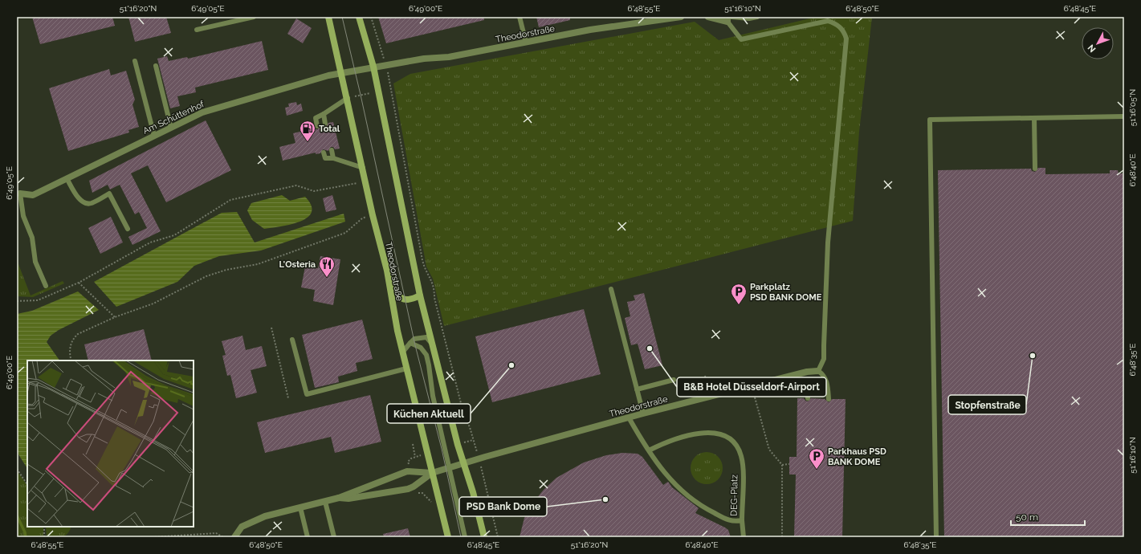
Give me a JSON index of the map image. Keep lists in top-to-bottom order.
{
  "streets": {
    "main road": ["Theodorstraße"],
    "street": ["Am Schüttenhof"],
    "lane": ["DEG-Platz"]
  },
  "crossings": [
    ["Theodorstraße", "Am Schüttenhof"],
    ["Theodorstraße", "DEG-Platz"]
  ],
  "places": {
    "fuel station": ["Total"],
    "restaurant": ["L'Osteria"],
    "parking": ["Parkplatz PSD BANK DOME", "Parkhaus PSD BANK DOME"],
    "other": [
      "B&B Hotel Düsseldorf-Airport",
      "Stopfenstraße",
      "Küchen Aktuell",
      "PSD Bank Dome"
    ]
  },
  "scale_bar": "50 m",
  "north": "bottom left",
  "coordinates": [
    "51°16'20\"N",
    "6°49'05\"E",
    "6°49'00\"E",
    "6°48'55\"E",
    "51°16'10\"N",
    "6°48'50\"E",
    "6°48'45\"E",
    "51°16'05\"N",
    "6°48'40\"E",
    "6°48'35\"E"
  ]
}
